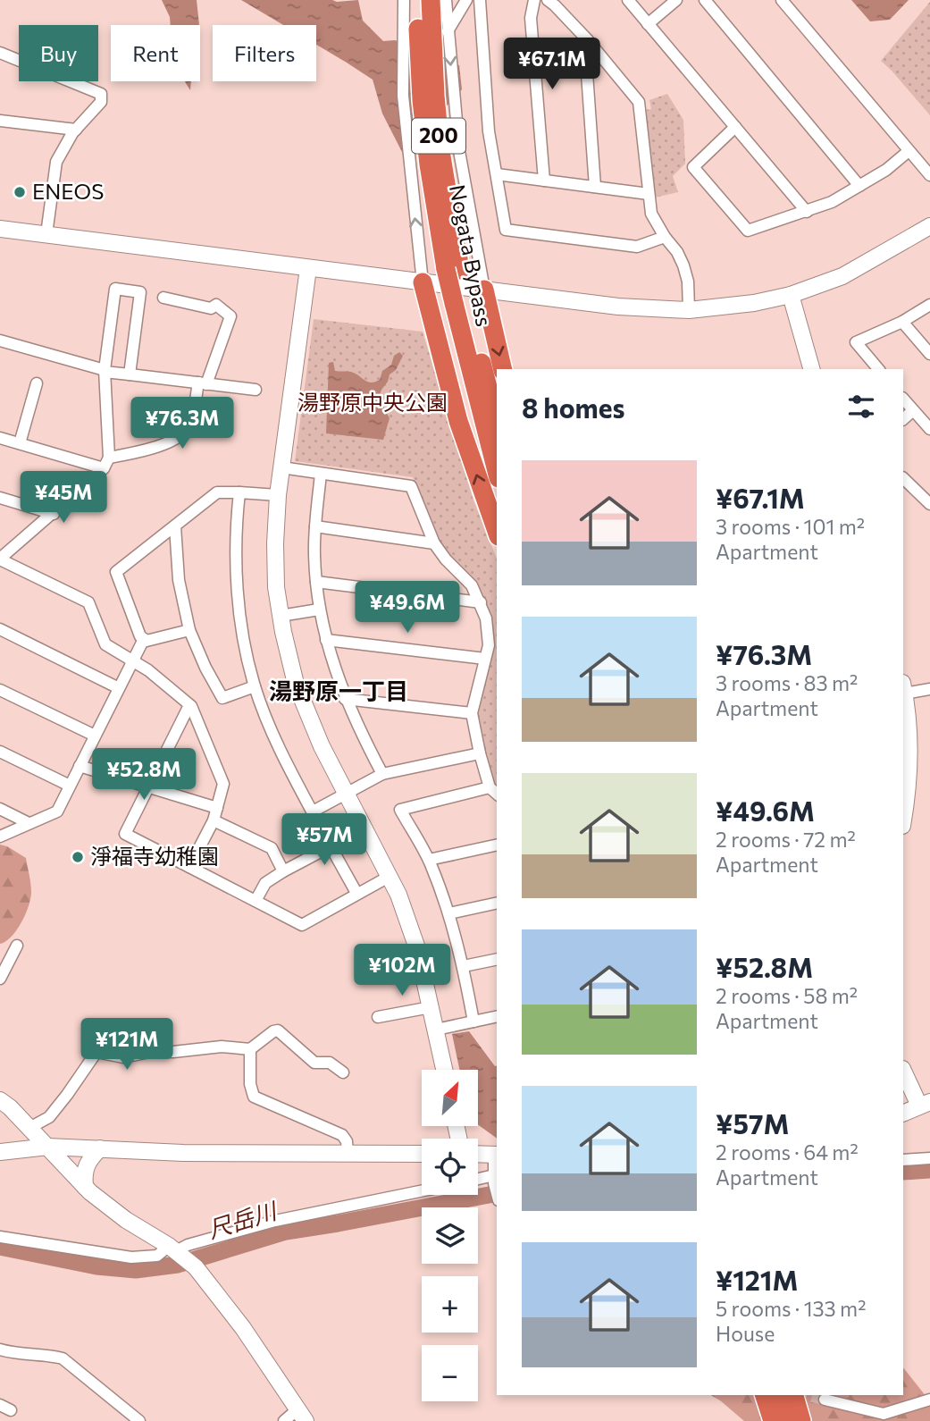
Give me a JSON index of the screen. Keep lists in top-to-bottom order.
{
  "streets": {
    "highway": ["200", "Nogata Bypass"]
  },
  "districts": ["湯野原一丁目"],
  "water": ["尺岳川"],
  "parks": ["湯野原中央公園"],
  "places": ["ENEOS", "淨福寺幼稚園"],
  "north": "top right",
  "page": {
    "chip": ["Buy", "Rent", "Filters"],
    "price": [
      "¥67.1M",
      "¥76.3M",
      "¥45M",
      "¥49.6M",
      "¥52.8M",
      "¥57M",
      "¥102M",
      "¥121M"
    ],
    "heading": "8 homes",
    "list": [
      {
        "name": "¥67.1M",
        "note": "3 rooms · 101 m² · Apartment"
      },
      {
        "name": "¥76.3M",
        "note": "3 rooms · 83 m² · Apartment"
      },
      {
        "name": "¥49.6M",
        "note": "2 rooms · 72 m² · Apartment"
      },
      {
        "name": "¥52.8M",
        "note": "2 rooms · 58 m² · Apartment"
      },
      {
        "name": "¥57M",
        "note": "2 rooms · 64 m² · Apartment"
      },
      {
        "name": "¥121M",
        "note": "5 rooms · 133 m² · House"
      }
    ],
    "map_buttons": ["+", "−"]
  }
}
